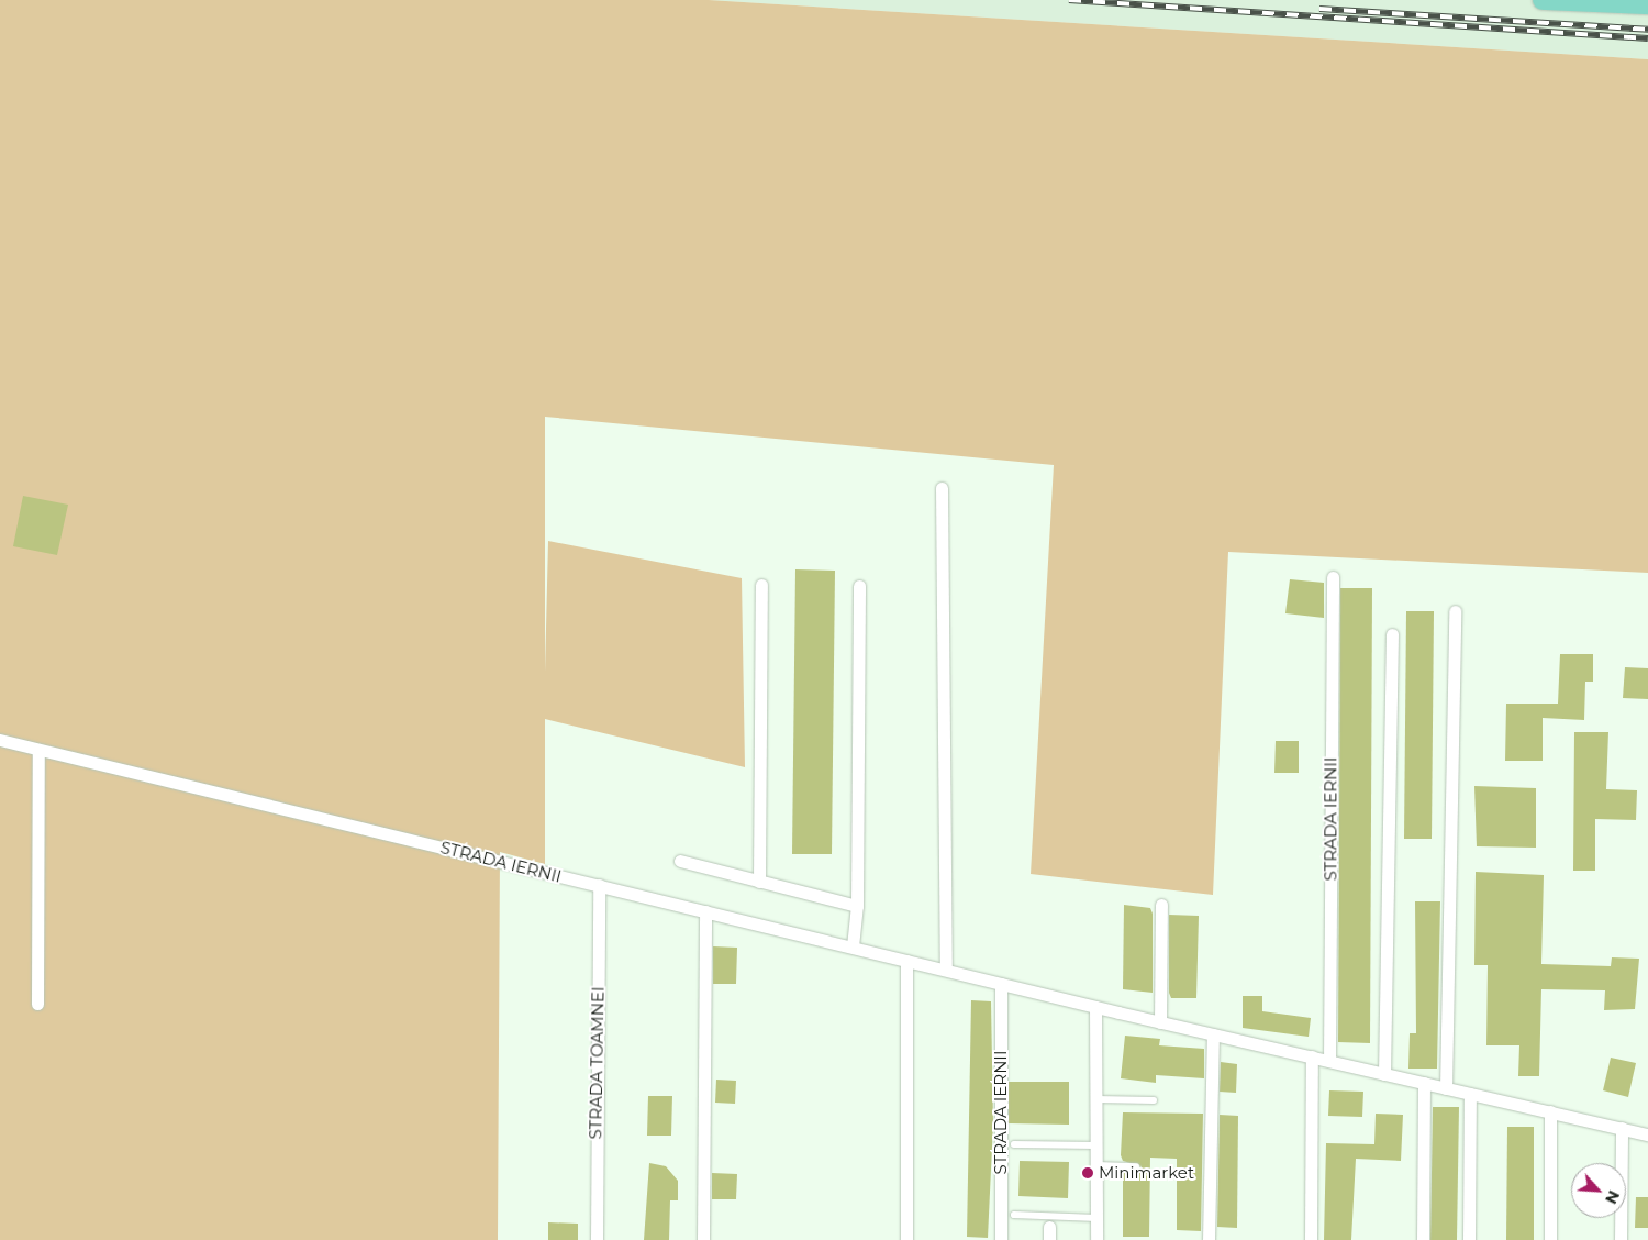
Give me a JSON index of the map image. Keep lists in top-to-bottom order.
{
  "streets": {
    "street": ["STRADA IERNII", "STRADA TOAMNEI"]
  },
  "crossings": [
    ["STRADA IERNII", "STRADA TOAMNEI"]
  ],
  "places": ["Minimarket"],
  "north": "bottom right"
}
